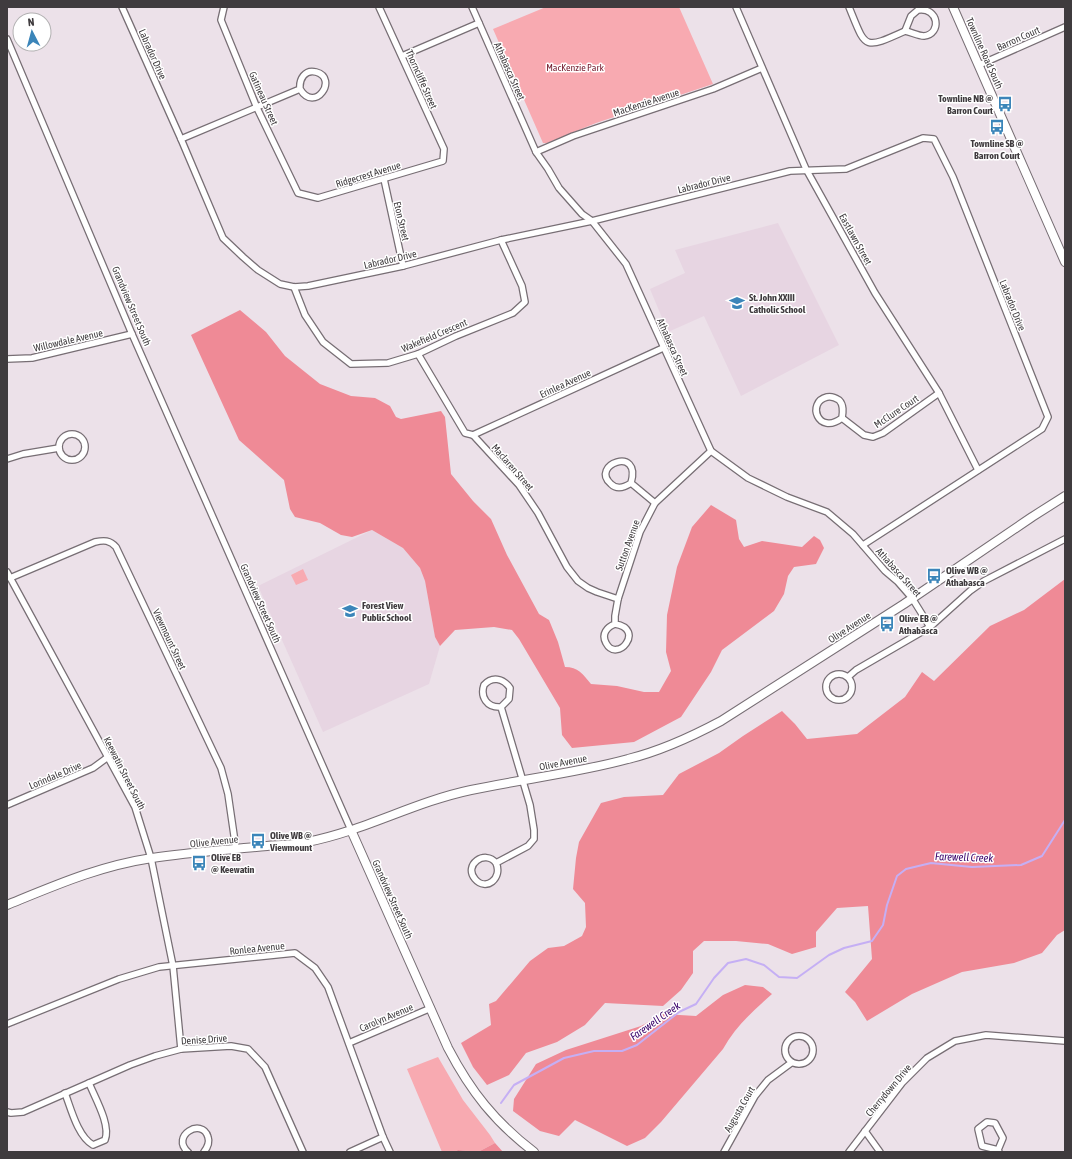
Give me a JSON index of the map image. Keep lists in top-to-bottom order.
{
  "streets": {
    "main road": ["Townline Road South", "Grandview Street South", "Olive Avenue"],
    "street": [
      "Barron Court",
      "Labrador Drive",
      "Athabasca Street",
      "Thorncliffe Street",
      "Gatineau Street",
      "MacKenzie Avenue",
      "Ridgecrest Avenue",
      "Eton Street",
      "Eastlawn Street",
      "Wakefield Crescent",
      "Willowdale Avenue",
      "Erinlea Avenue",
      "McClure Court",
      "Maclaren Street",
      "Sutton Avenue",
      "Viewmount Street",
      "Keewatin Street South",
      "Lorindale Drive",
      "Ronlea Avenue",
      "Carolyn Avenue",
      "Denise Drive",
      "Cherrydown Drive",
      "Augusta Court"
    ]
  },
  "crossings": [
    ["Barron Court", "Townline Road South"],
    ["Labrador Drive", "Athabasca Street"],
    ["Labrador Drive", "Eton Street"],
    ["Labrador Drive", "Eastlawn Street"],
    ["Labrador Drive", "Wakefield Crescent"],
    ["Athabasca Street", "MacKenzie Avenue"],
    ["Athabasca Street", "Erinlea Avenue"],
    ["Athabasca Street", "Sutton Avenue"],
    ["Athabasca Street", "Olive Avenue"],
    ["Thorncliffe Street", "Ridgecrest Avenue"],
    ["Gatineau Street", "Ridgecrest Avenue"],
    ["MacKenzie Avenue", "Eastlawn Street"],
    ["Ridgecrest Avenue", "Eton Street"],
    ["Eastlawn Street", "McClure Court"],
    ["Grandview Street South", "Willowdale Avenue"],
    ["Grandview Street South", "Olive Avenue"],
    ["Grandview Street South", "Carolyn Avenue"],
    ["Wakefield Crescent", "Maclaren Street"],
    ["Erinlea Avenue", "Maclaren Street"],
    ["Maclaren Street", "Sutton Avenue"],
    ["Olive Avenue", "Viewmount Street"],
    ["Olive Avenue", "Keewatin Street South"],
    ["Viewmount Street", "Keewatin Street South"],
    ["Keewatin Street South", "Lorindale Drive"],
    ["Keewatin Street South", "Ronlea Avenue"],
    ["Keewatin Street South", "Denise Drive"],
    ["Ronlea Avenue", "Carolyn Avenue"]
  ],
  "water": ["Farewell Creek"],
  "parks": ["MacKenzie Park"],
  "places": {
    "bus stop": [
      "Townline NB @ Barron Court",
      "Townline SB @ Barron Court",
      "Olive WB @ Athabasca",
      "Olive EB @ Athabasca",
      "Olive WB @ Viewmount",
      "Olive EB @ Keewatin"
    ],
    "school or university": ["St. John XXIII Catholic School", "Forest View Public School"]
  },
  "north": "top"
}
